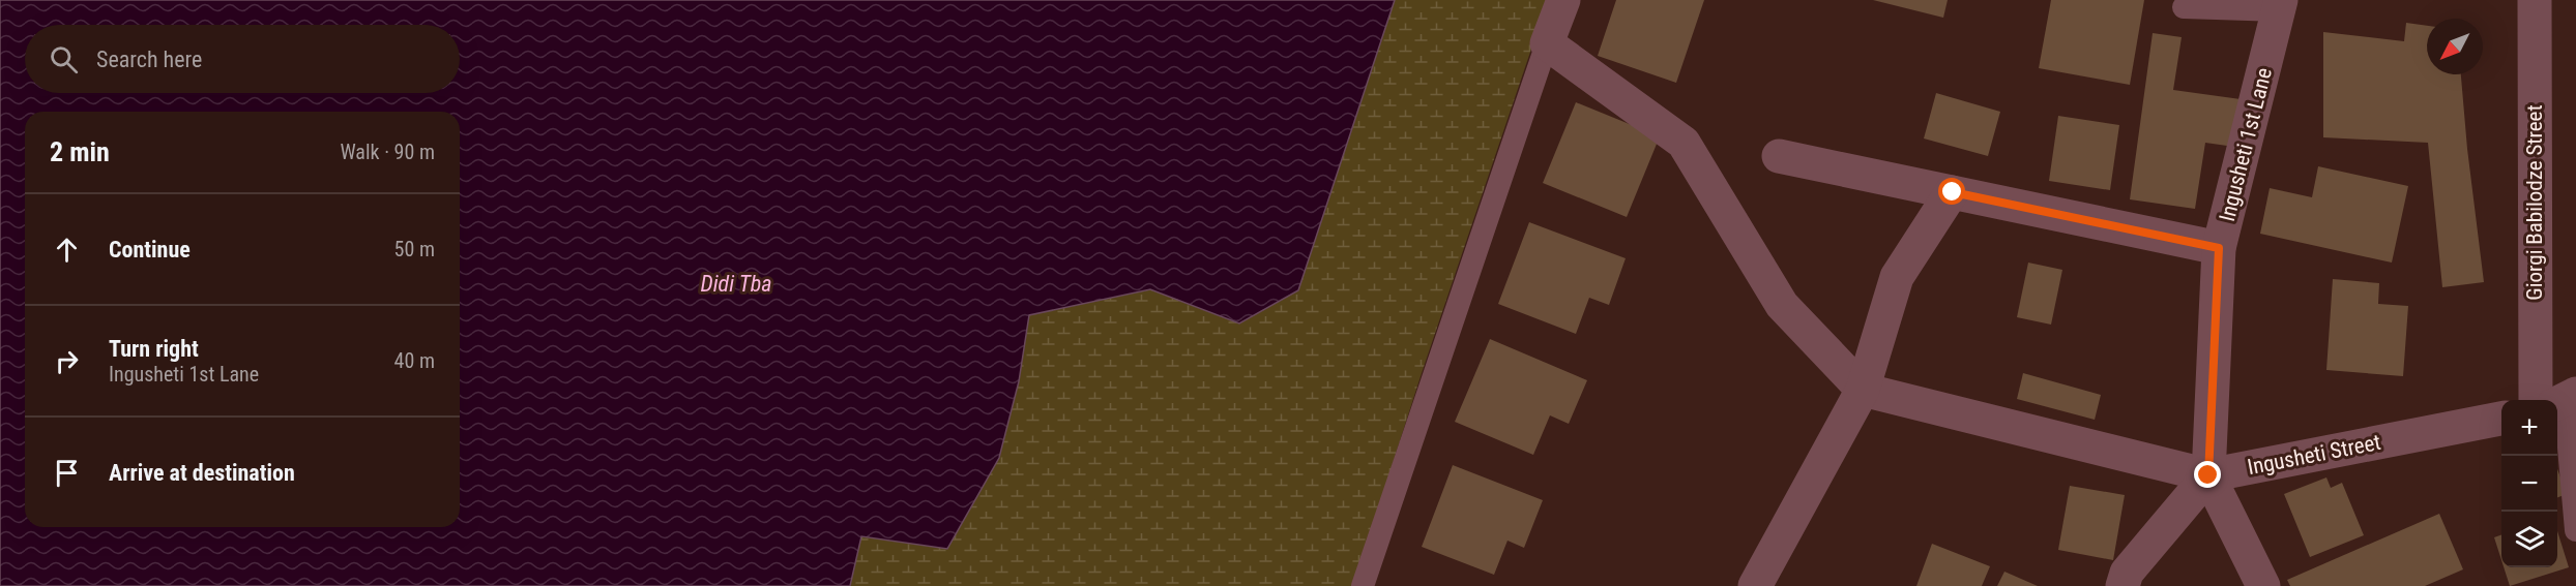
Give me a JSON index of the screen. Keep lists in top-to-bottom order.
{
  "streets": {
    "street": ["Ingusheti 1st Lane", "Giorgi Babilodze Street", "Ingusheti Street"]
  },
  "crossings": [
    ["Ingusheti 1st Lane", "Ingusheti Street"]
  ],
  "water": ["Didi Tba"],
  "north": "bottom left",
  "page": {
    "search": "Search here",
    "heading": ["2 min", "Walk · 90 m"],
    "list": [
      ["Continue", "50 m"],
      ["Turn right", "Ingusheti 1st Lane", "40 m"],
      "Arrive at destination"
    ],
    "map_buttons": ["+", "−"]
  }
}
